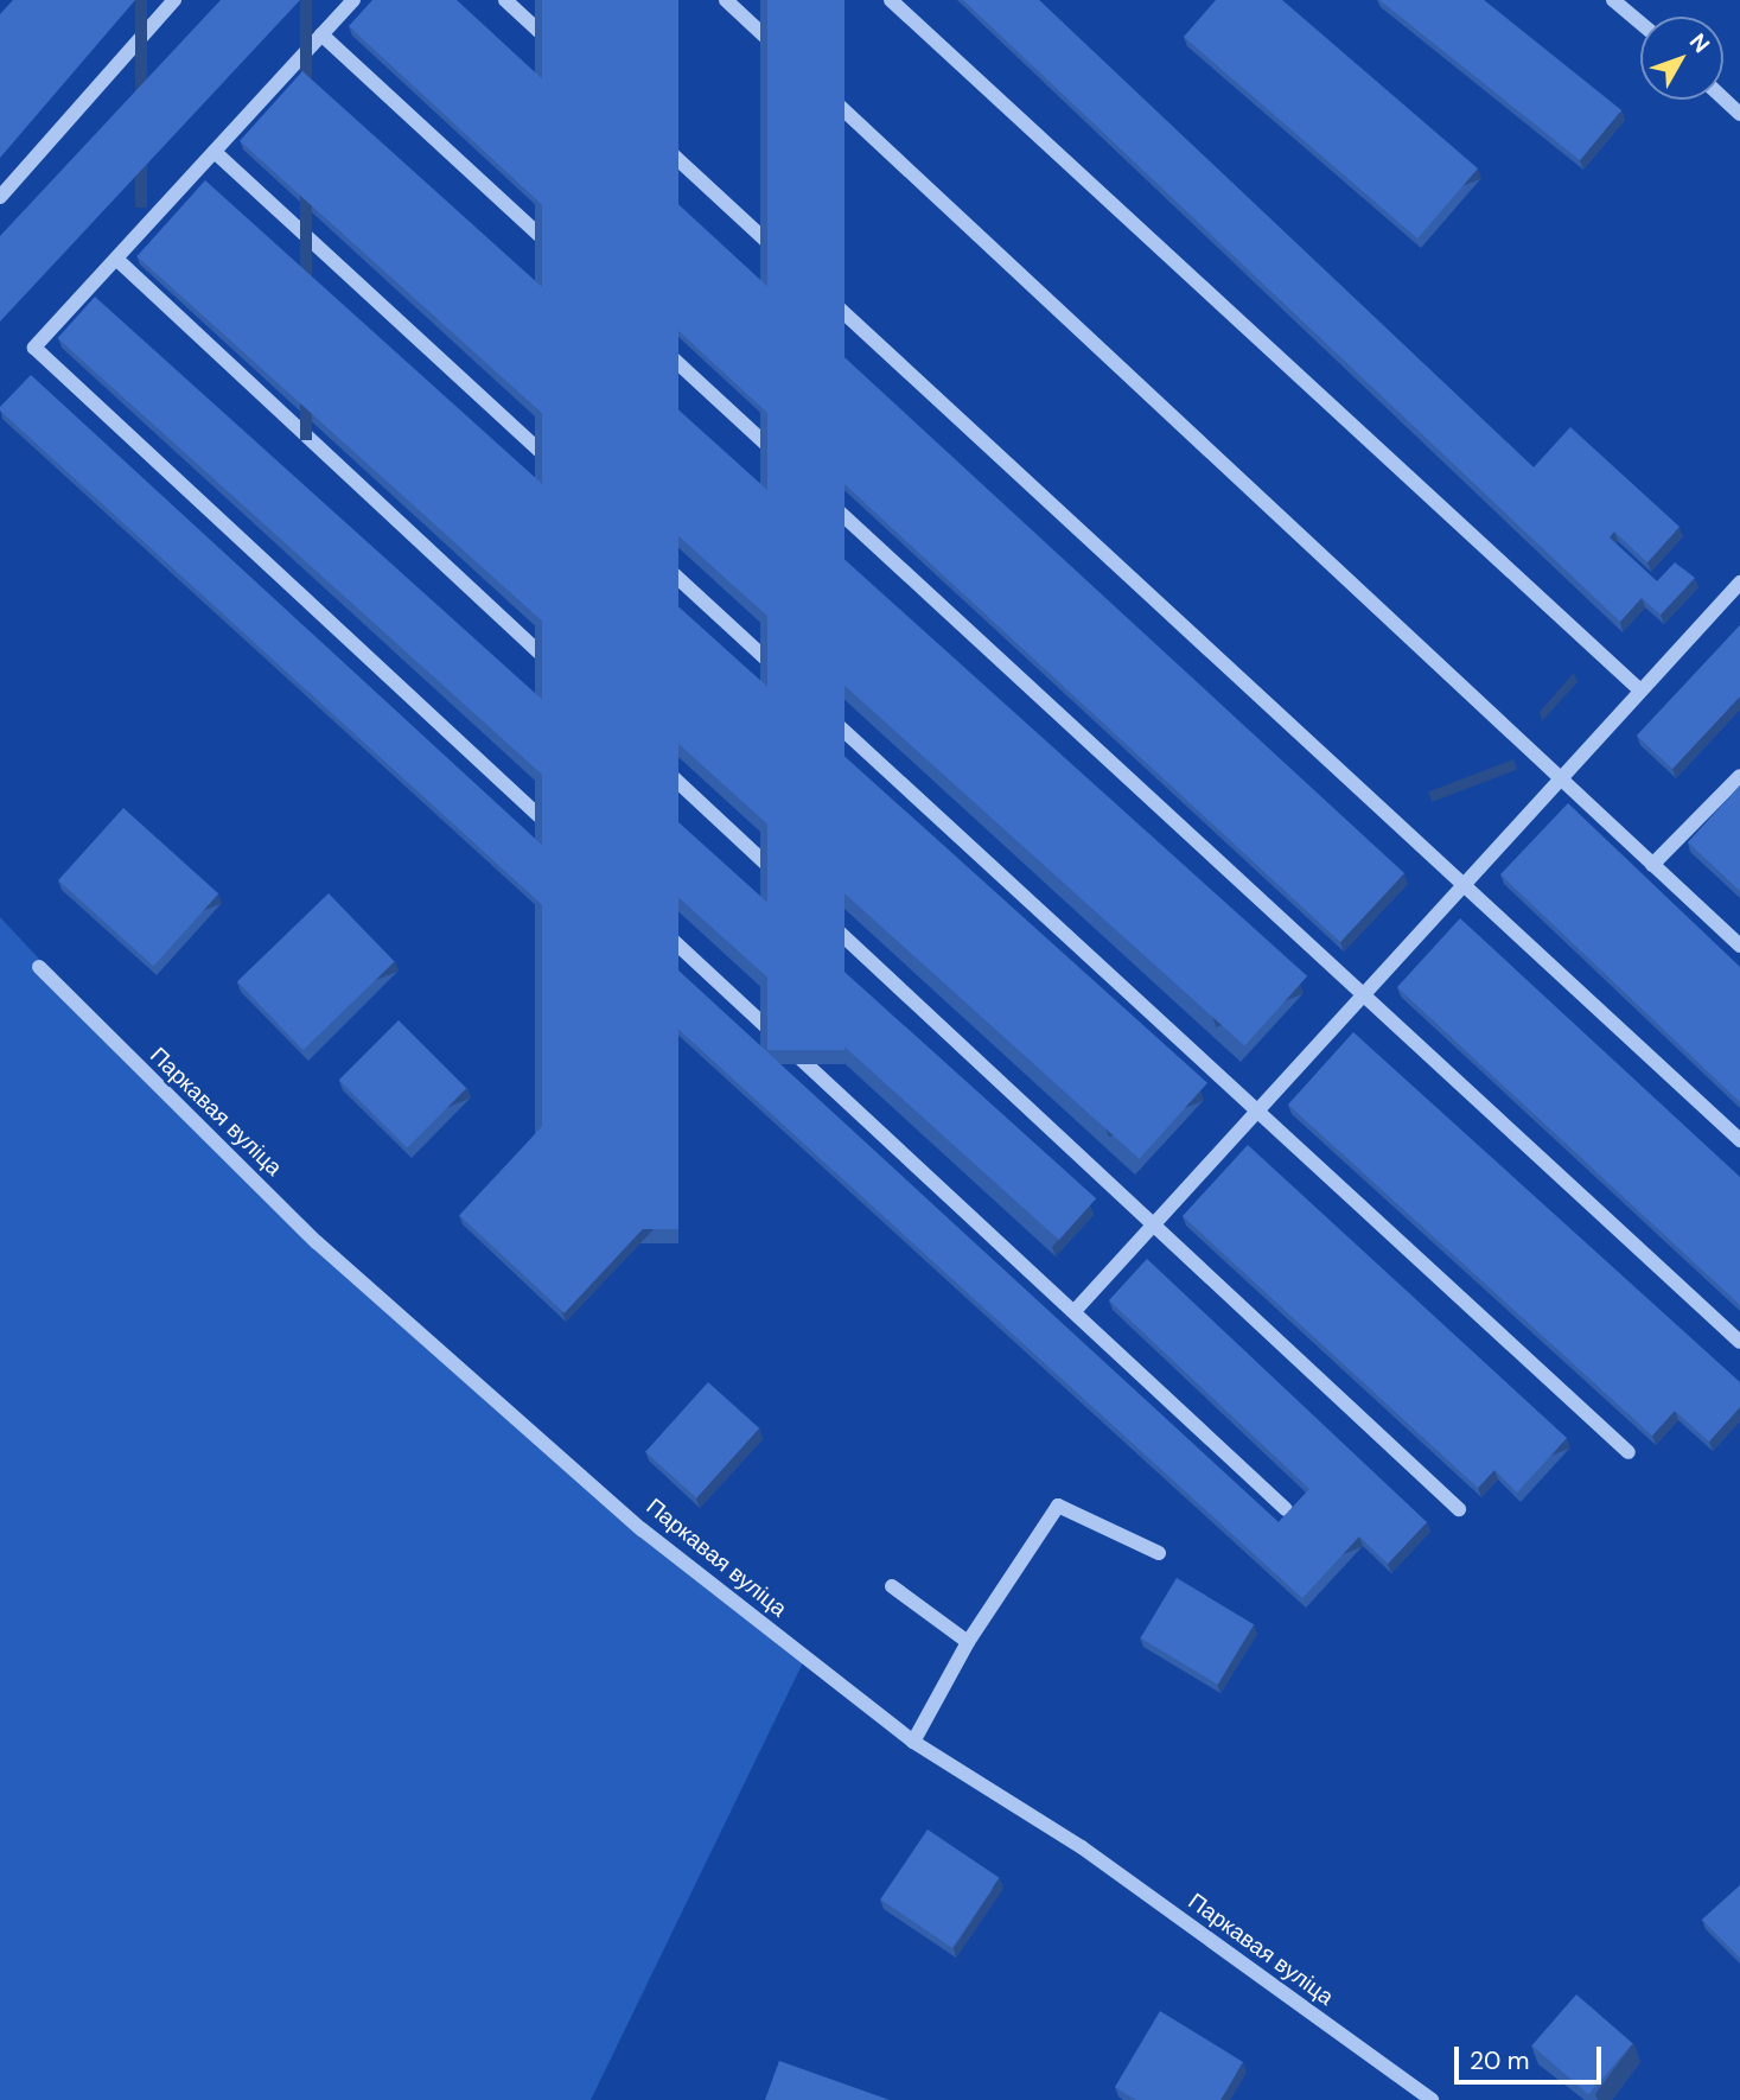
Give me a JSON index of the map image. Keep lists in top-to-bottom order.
{
  "streets": {
    "street": ["Паркавая вуліца"]
  },
  "scale_bar": "20 m",
  "north": "top right"
}
